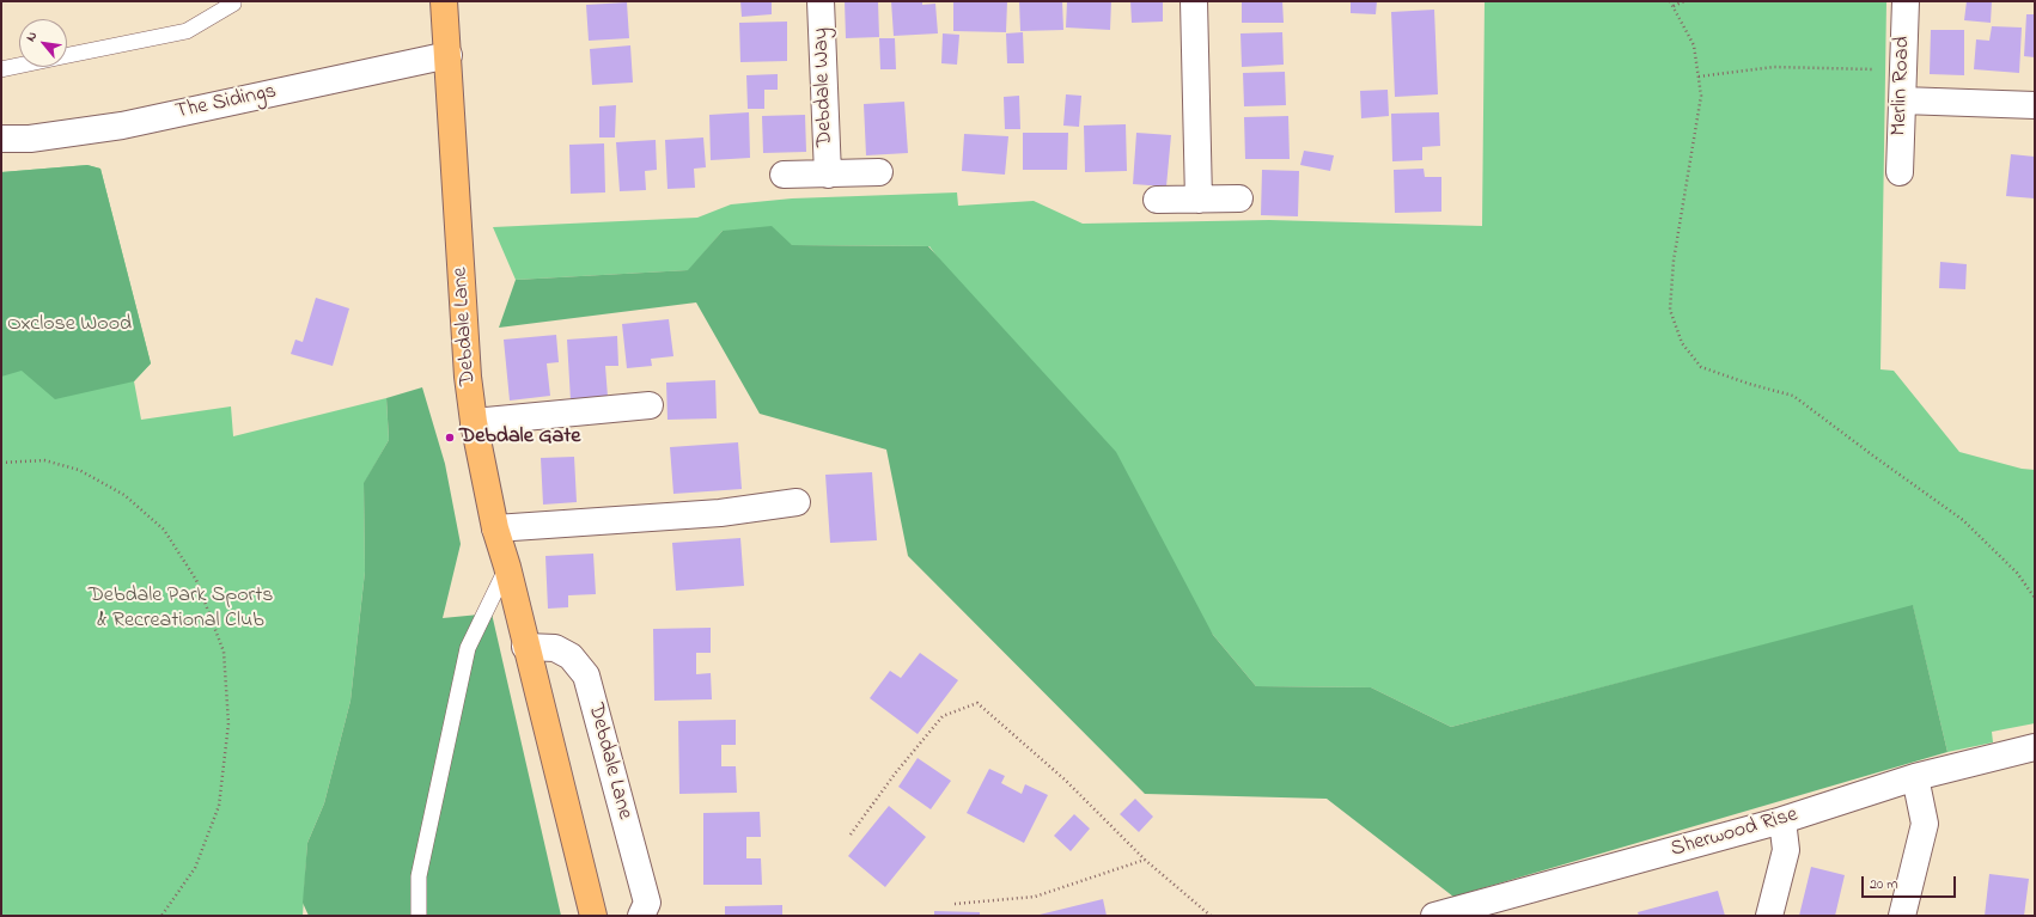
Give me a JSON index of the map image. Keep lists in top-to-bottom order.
{
  "streets": {
    "main road": ["Debdale Lane"],
    "street": [
      "Merlin Road",
      "Debdale Way",
      "The Sidings",
      "Sherwood Rise"
    ]
  },
  "crossings": [
    ["The Sidings", "Debdale Lane"]
  ],
  "parks": ["Oxclose Wood", "Debdale Park Sports & Recreational Club"],
  "places": ["Debdale Gate"],
  "scale_bar": "20 m",
  "north": "top left"
}
